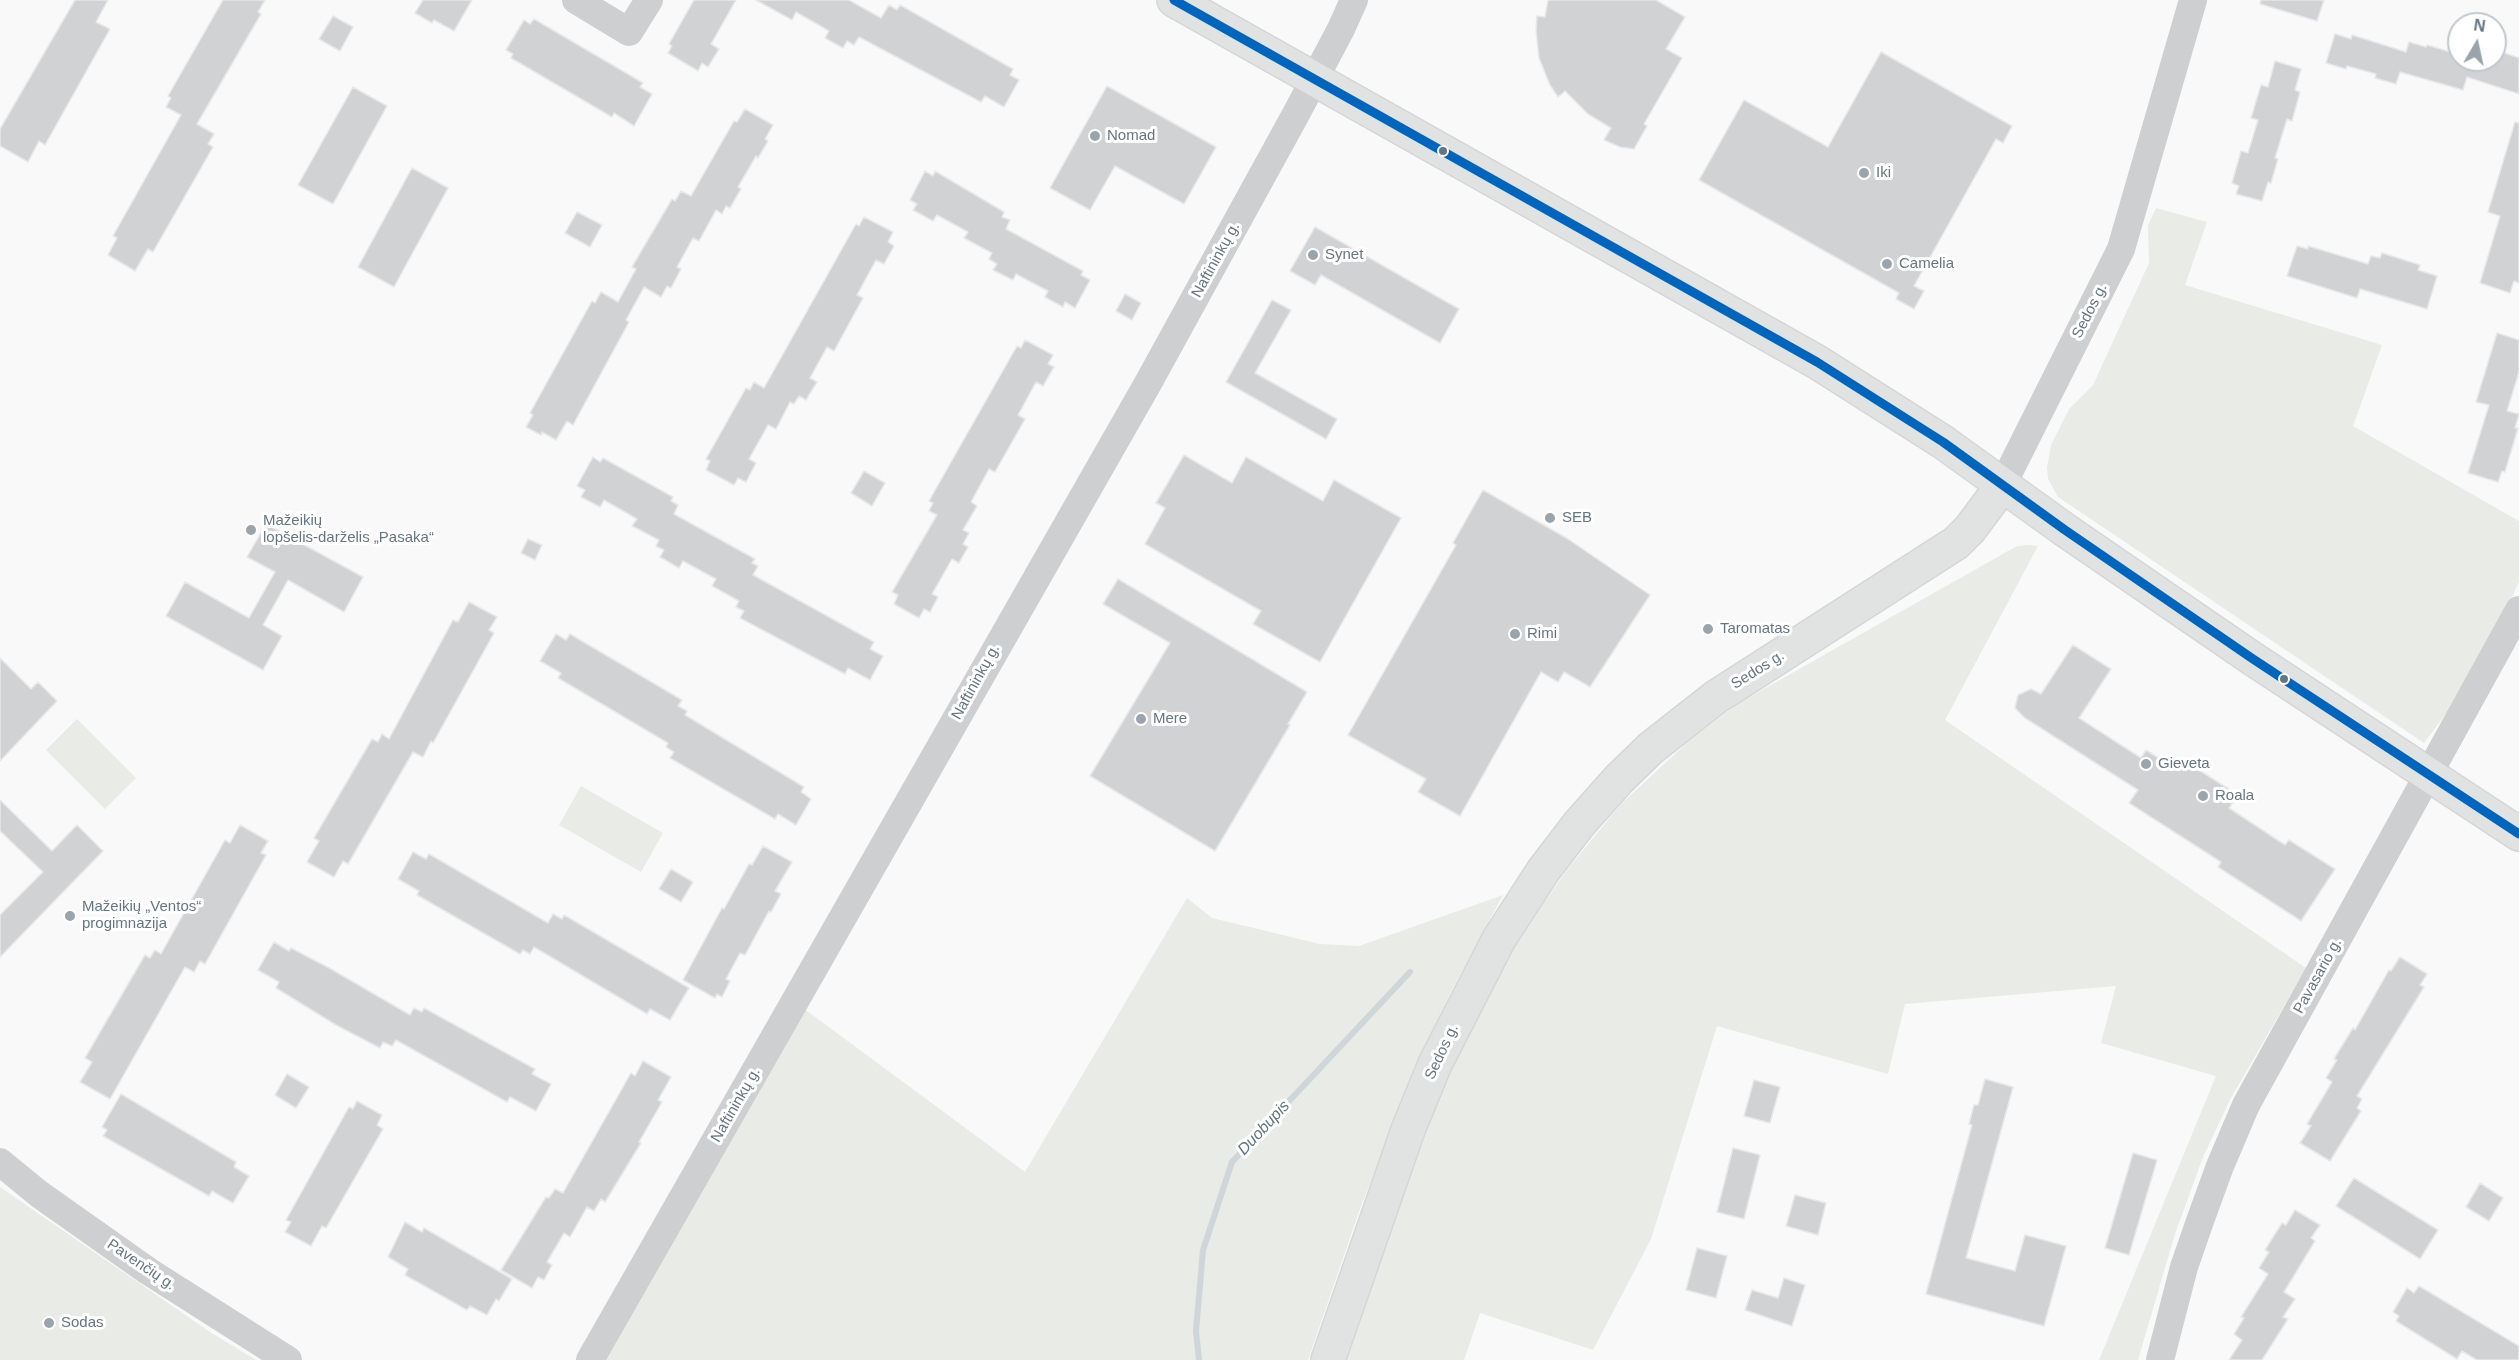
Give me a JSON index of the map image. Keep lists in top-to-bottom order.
{
  "streets": {
    "main road": ["Sedos g."],
    "street": ["Naftininkų g.", "Pavasario g.", "Pavenčių g."]
  },
  "water": ["Duobupis"],
  "places": [
    "Nomad",
    "Iki",
    "Synet",
    "Camelia",
    "SEB",
    "Mažeikių lopšelis-darželis „Pasaka“",
    "Taromatas",
    "Rimi",
    "Mere",
    "Gieveta",
    "Roala",
    "Mažeikių „Ventos“ progimnazija",
    "Sodas"
  ],
  "north": "top"
}
